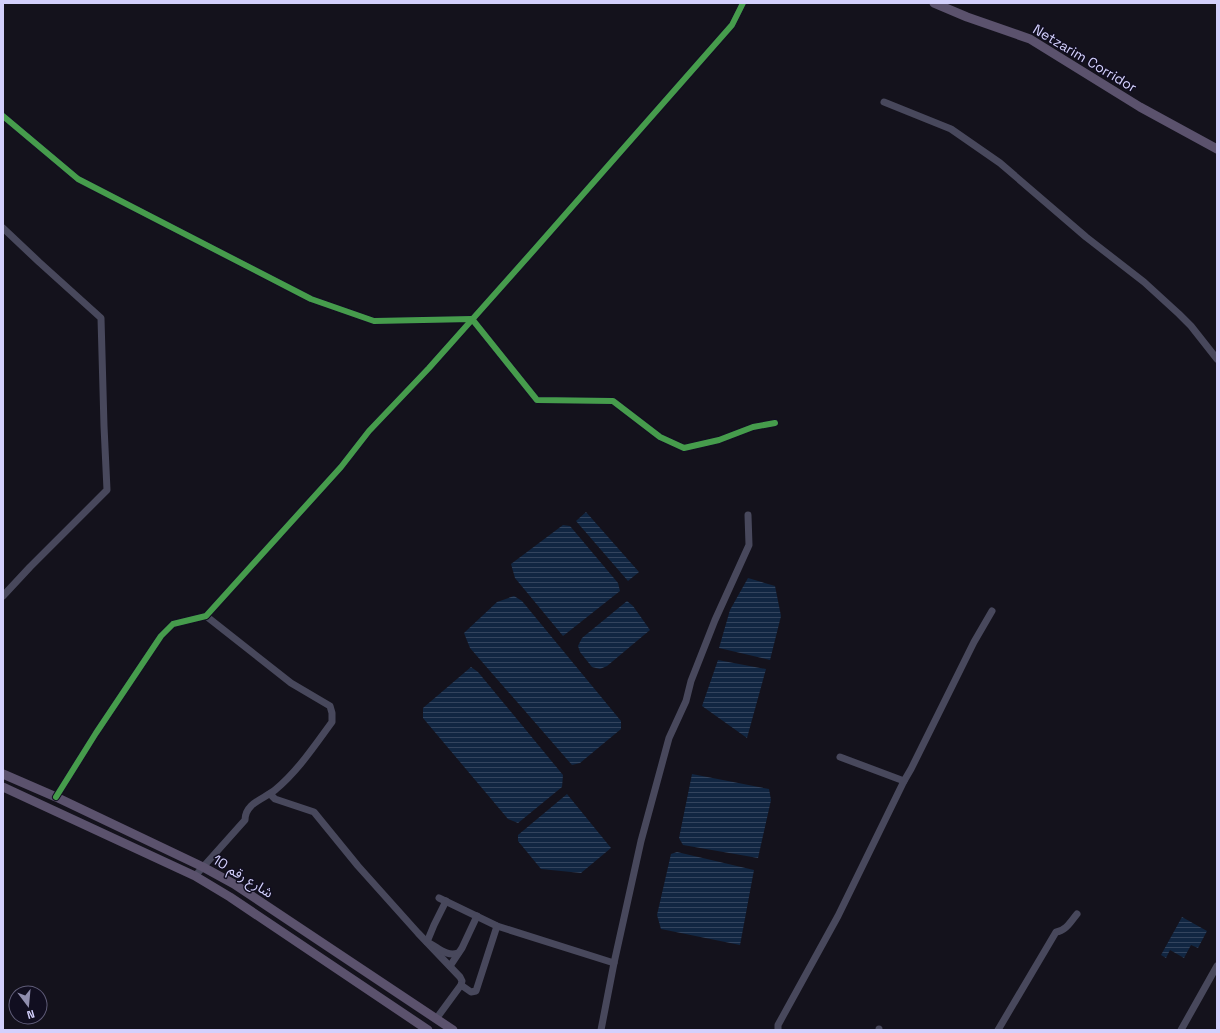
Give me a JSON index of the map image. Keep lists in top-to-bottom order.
{
  "streets": {
    "main road": ["Netzarim Corridor", "شارع رقم 10"]
  },
  "north": "bottom"
}
